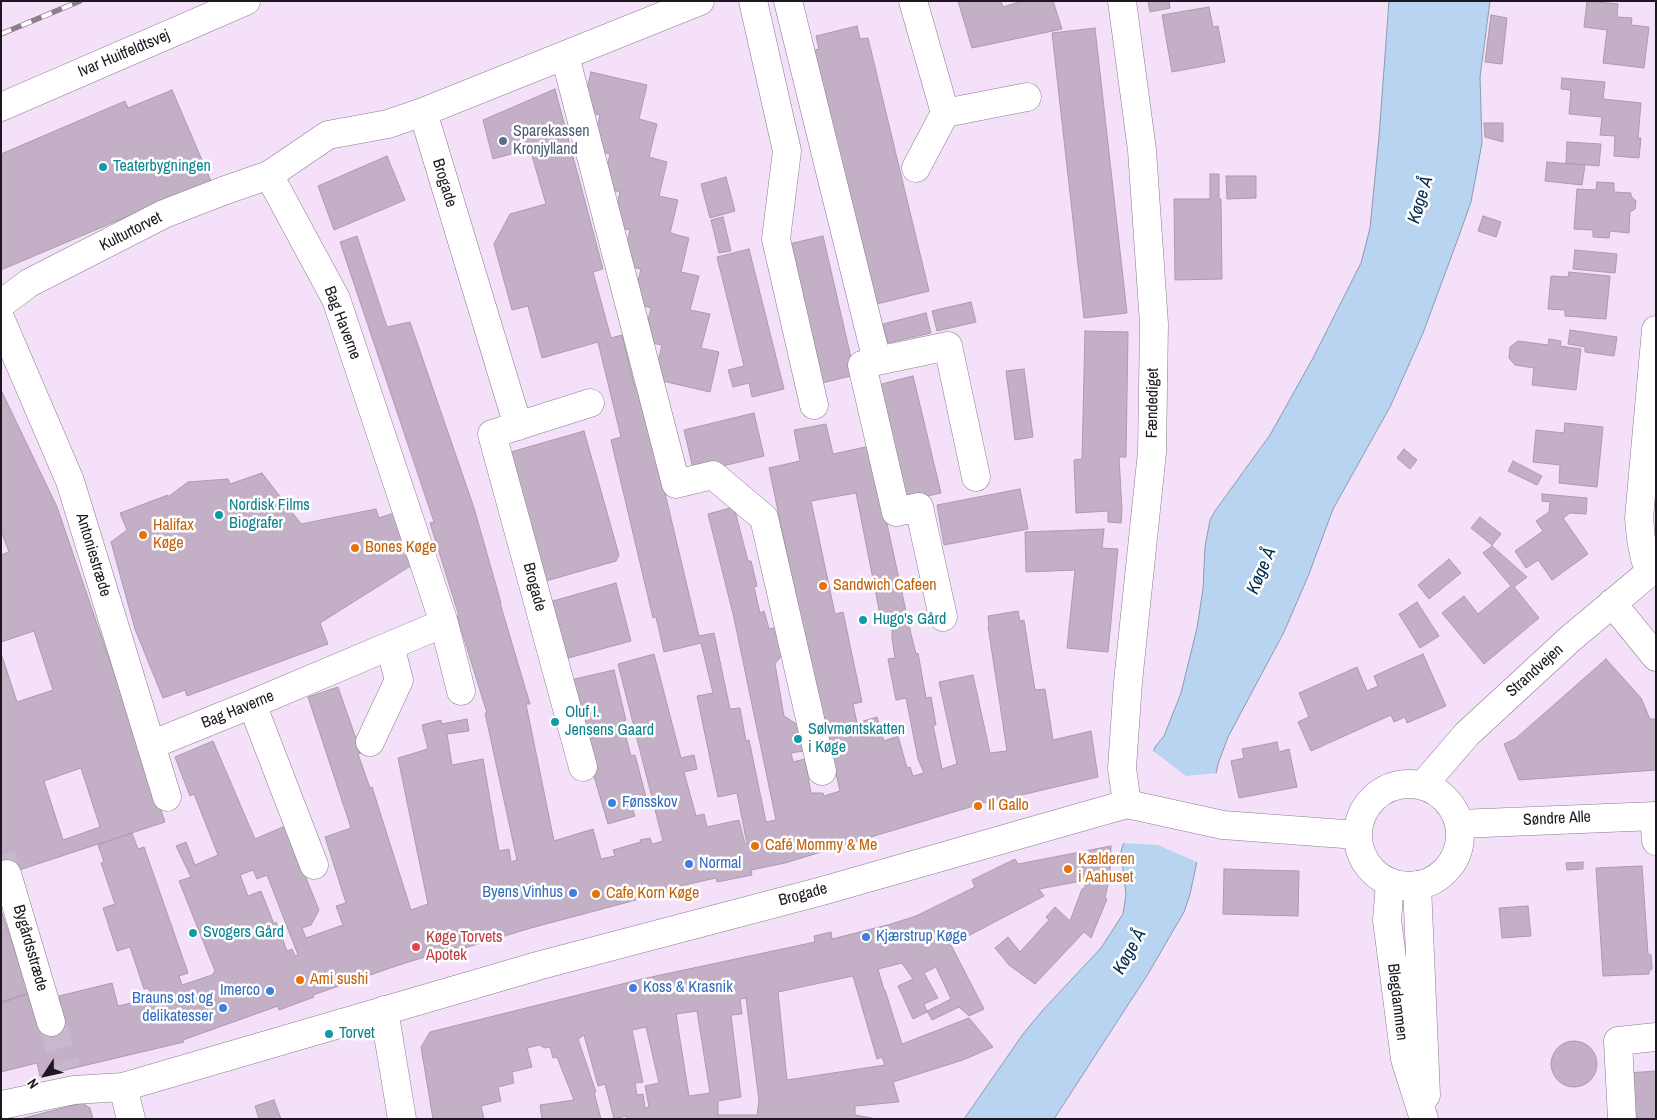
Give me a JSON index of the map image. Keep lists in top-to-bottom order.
{
  "streets": {
    "street": [
      "Ivar Huitfeldtsvej",
      "Brogade",
      "Kulturtorvet",
      "Bag Haverne",
      "Fændediget",
      "Antoniestræde",
      "Strandvejen",
      "Søndre Alle",
      "Bygårdsstræde",
      "Blegdammen"
    ]
  },
  "crossings": [
    ["Brogade", "Fændediget"],
    ["Brogade", "Strandvejen"],
    ["Brogade", "Søndre Alle"],
    ["Brogade", "Blegdammen"],
    ["Kulturtorvet", "Bag Haverne"],
    ["Bag Haverne", "Antoniestræde"],
    ["Strandvejen", "Søndre Alle"],
    ["Strandvejen", "Blegdammen"],
    ["Søndre Alle", "Blegdammen"]
  ],
  "water": ["Køge Å"],
  "places": [
    "Sparekassen Kronjylland",
    "Teaterbygningen",
    "Nordisk Films Biografer",
    "Halifax Køge",
    "Bones Køge",
    "Sandwich Cafeen",
    "Hugo's Gård",
    "Oluf I. Jensens Gaard",
    "Sølvmøntskatten i Køge",
    "Fønsskov",
    "Il Gallo",
    "Café Mommy & Me",
    "Normal",
    "Kælderen i Aahuset",
    "Byens Vinhus",
    "Cafe Korn Køge",
    "Svogers Gård",
    "Kjærstrup Køge",
    "Køge Torvets Apotek",
    "Ami sushi",
    "Koss & Krasnik",
    "Imerco",
    "Brauns ost og delikatesser",
    "Torvet"
  ],
  "north": "bottom left"
}
